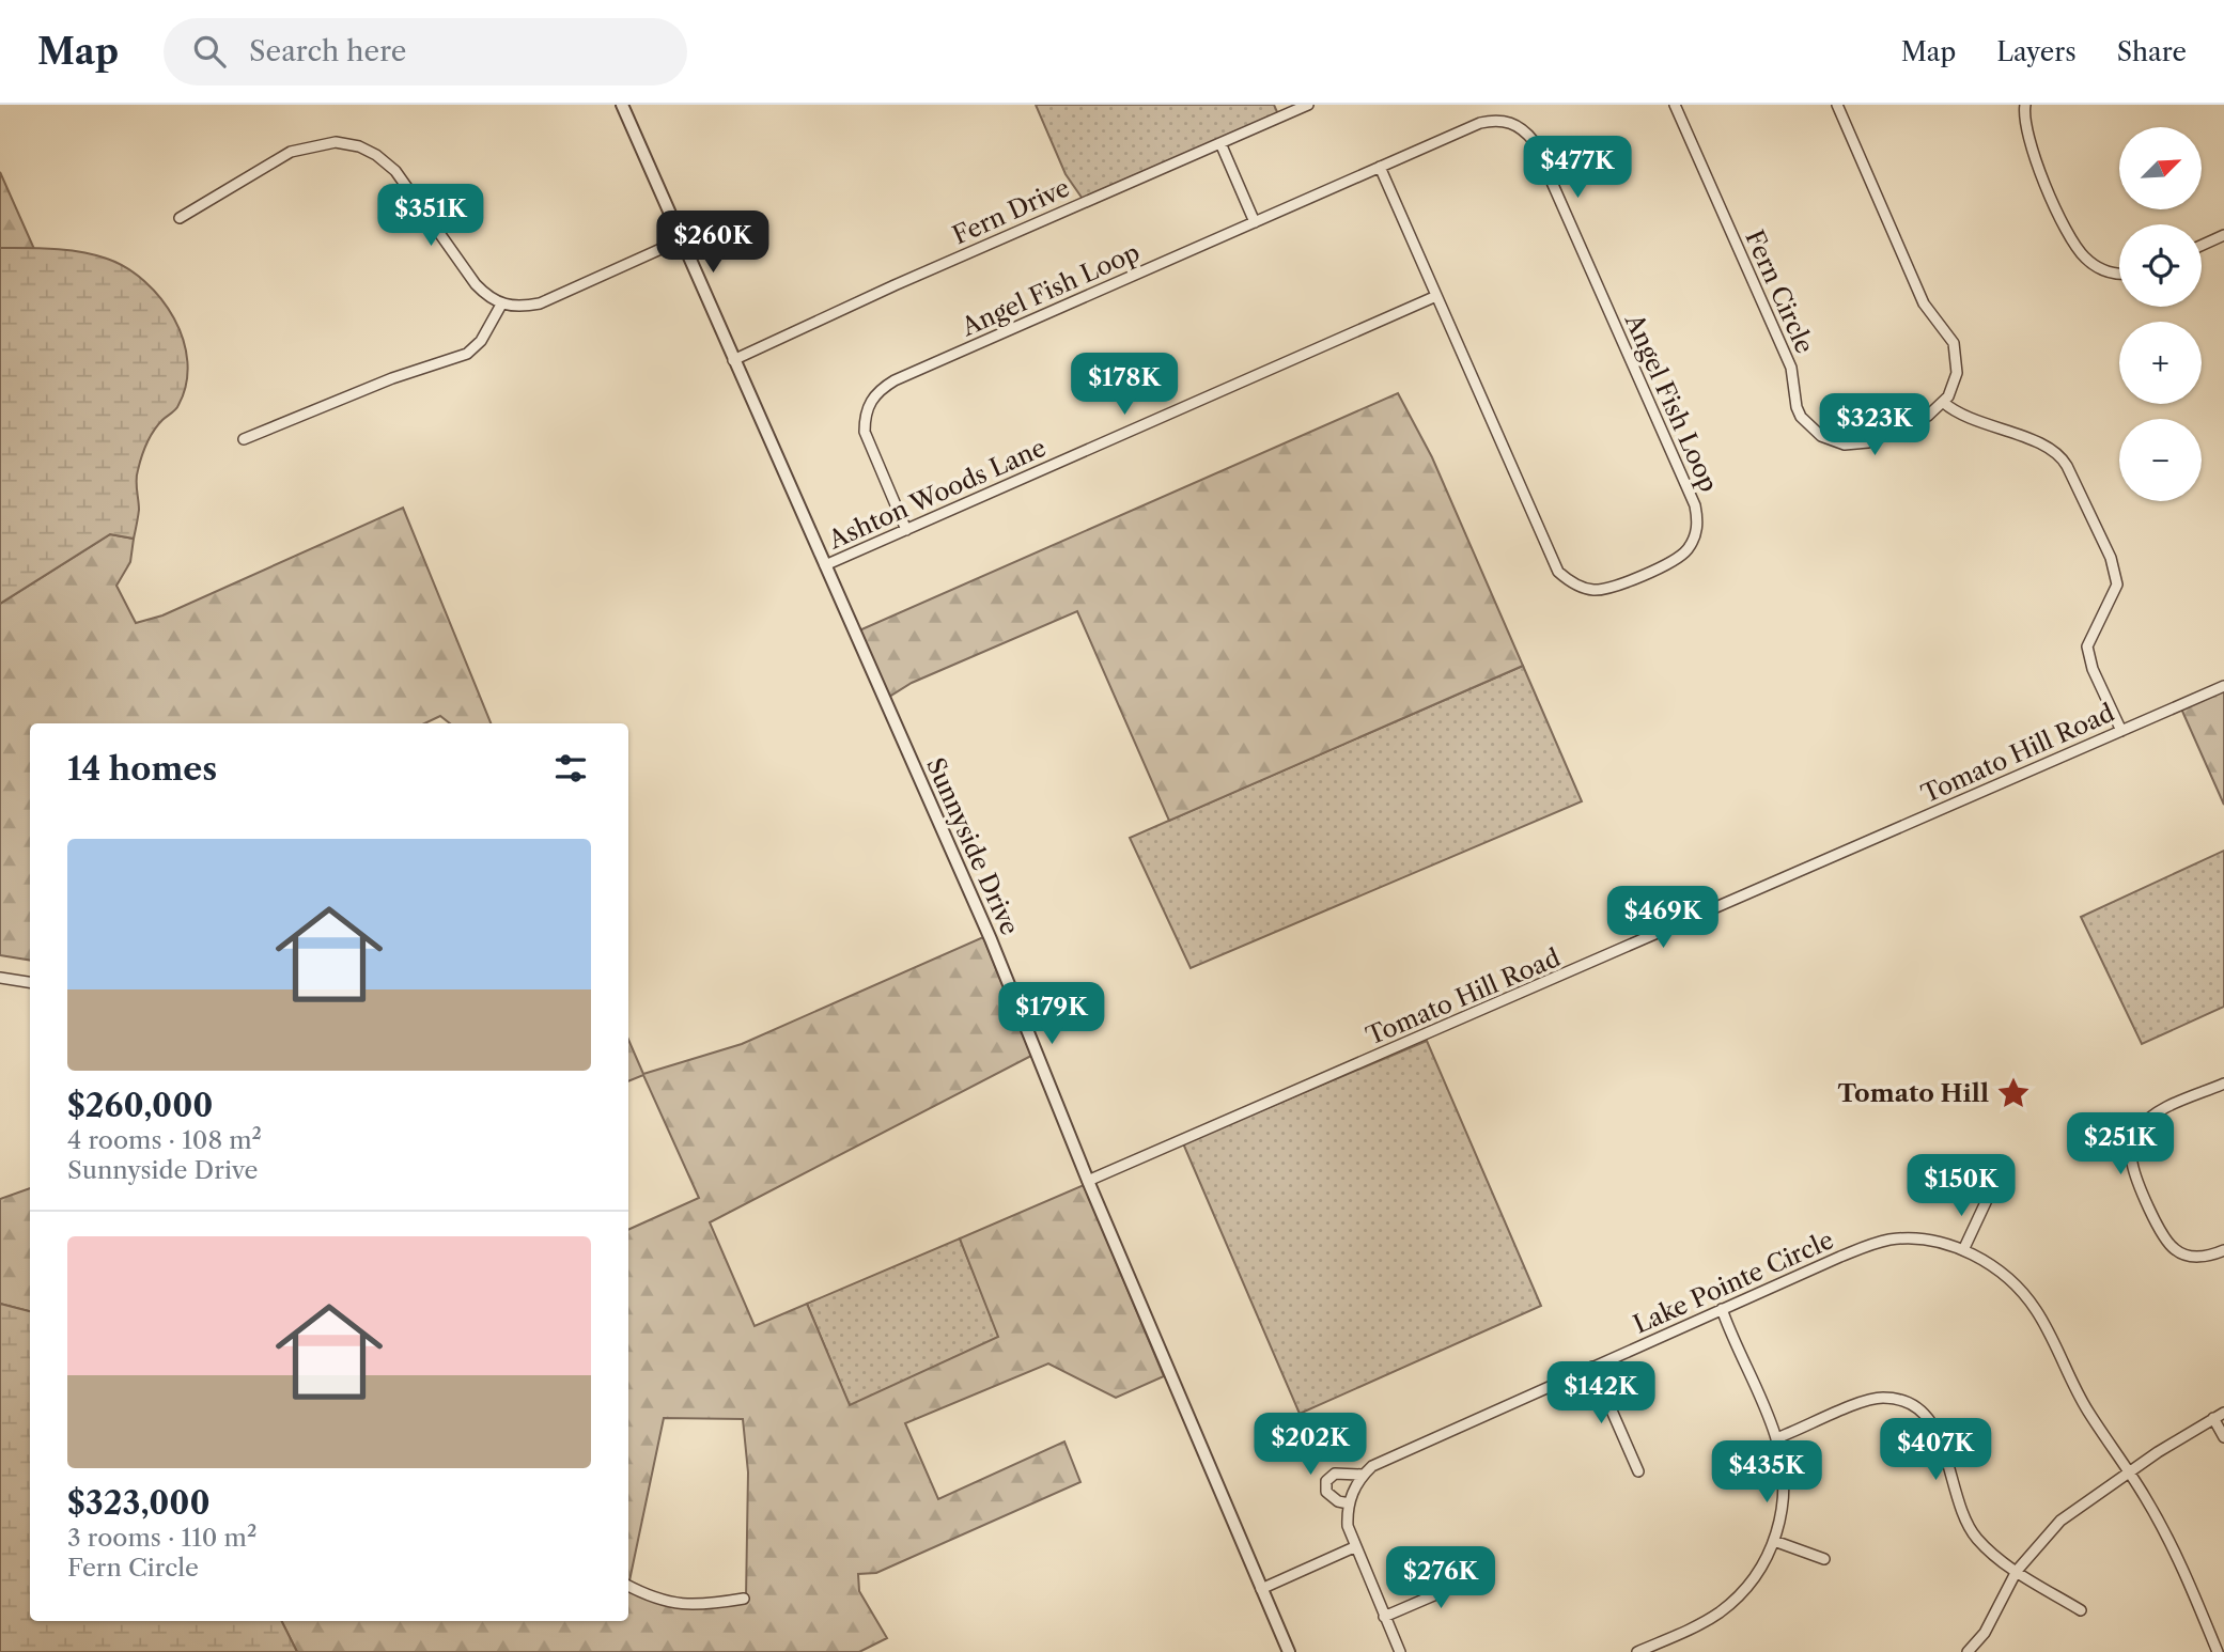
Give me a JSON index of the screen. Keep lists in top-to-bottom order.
{
  "streets": {
    "street": [
      "Fern Drive",
      "Angel Fish Loop",
      "Fern Circle",
      "Ashton Woods Lane",
      "Tomato Hill Road",
      "Sunnyside Drive",
      "Lake Pointe Circle"
    ]
  },
  "crossings": [
    ["Fern Drive", "Sunnyside Drive"],
    ["Angel Fish Loop", "Ashton Woods Lane"],
    ["Ashton Woods Lane", "Sunnyside Drive"],
    ["Tomato Hill Road", "Sunnyside Drive"]
  ],
  "places": {
    "place": ["Tomato Hill"]
  },
  "north": "top right",
  "page": {
    "header": "Map",
    "search": "Search here",
    "nav": ["Map", "Layers", "Share"],
    "map_buttons": ["+", "−"],
    "price": [
      "$477K",
      "$351K",
      "$260K",
      "$178K",
      "$323K",
      "$469K",
      "$179K",
      "$251K",
      "$150K",
      "$142K",
      "$202K",
      "$407K",
      "$435K",
      "$276K"
    ],
    "heading": "14 homes",
    "list": [
      {
        "name": "$260,000",
        "note": "4 rooms · 108 m² · Sunnyside Drive"
      },
      {
        "name": "$323,000",
        "note": "3 rooms · 110 m² · Fern Circle"
      }
    ]
  }
}
